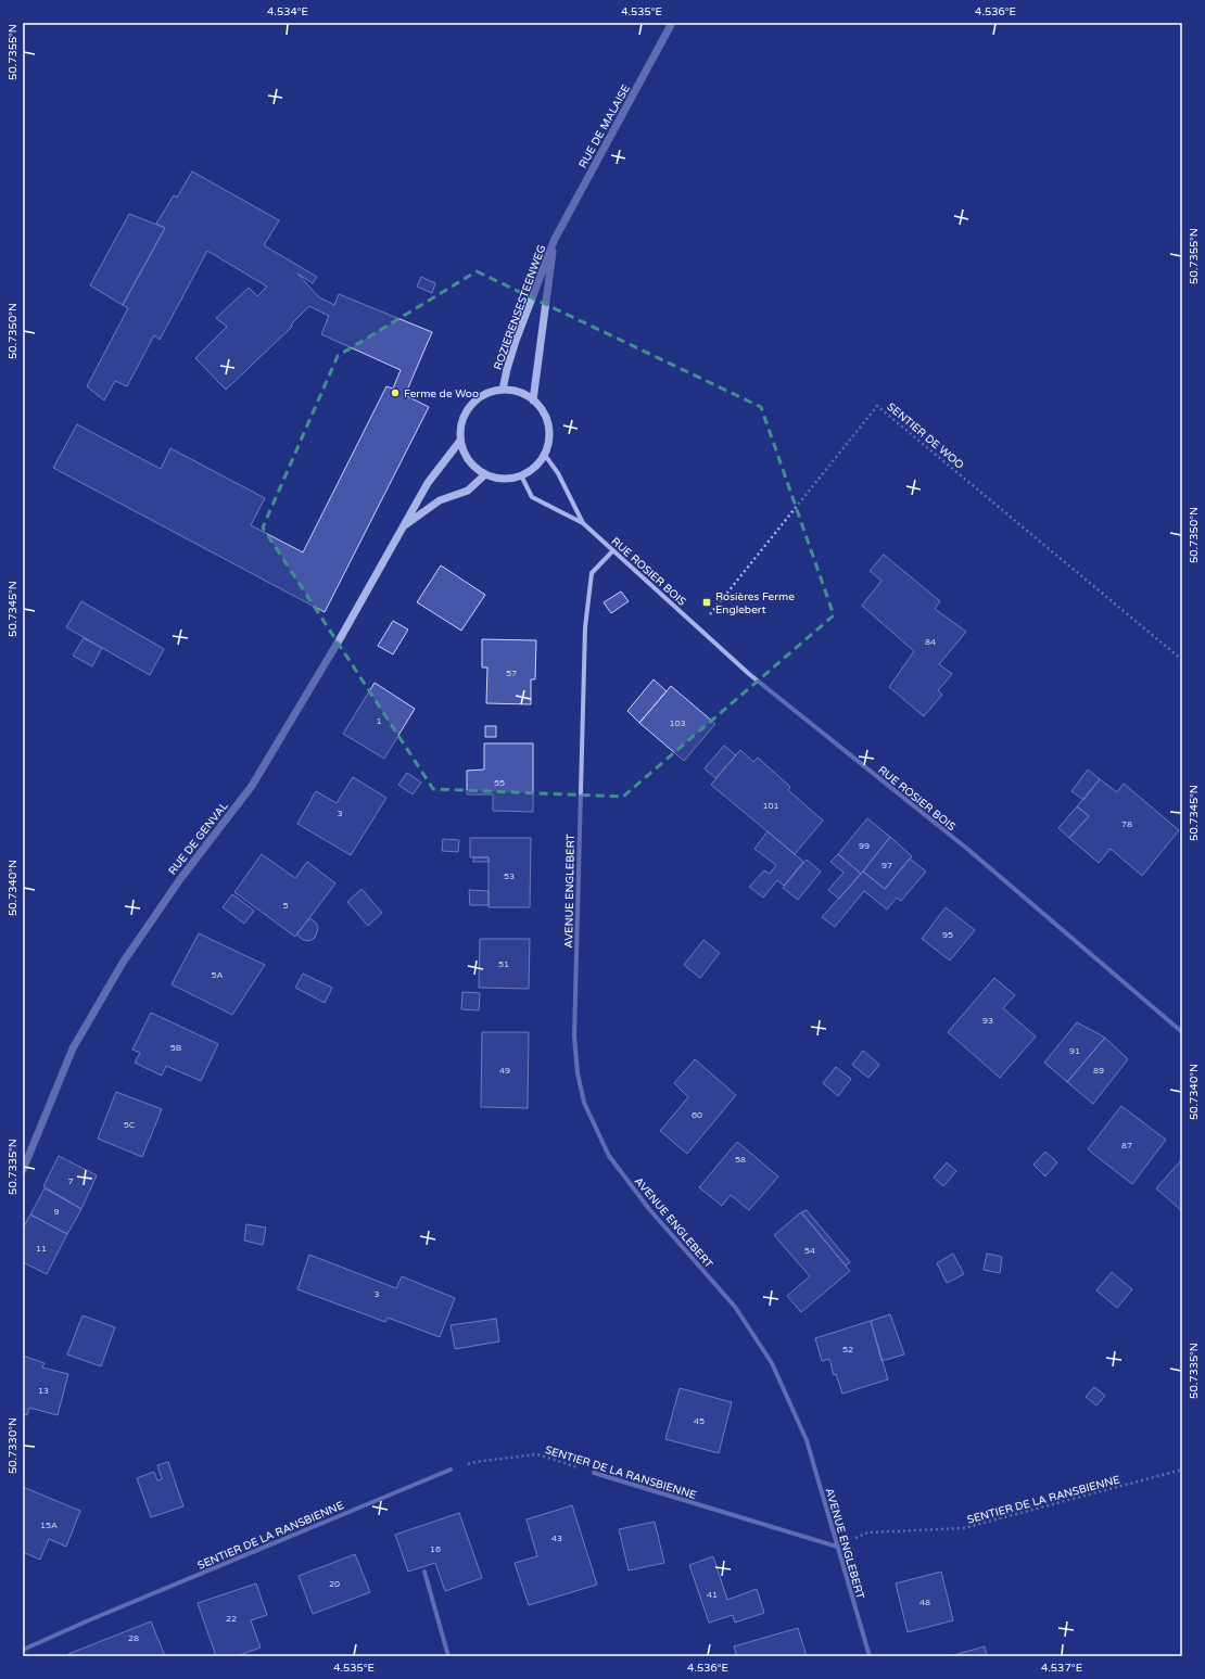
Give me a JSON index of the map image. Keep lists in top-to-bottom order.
{
  "streets": {
    "street": [
      "RUE DE MALAISE",
      "ROZIERENSESTEENWEG",
      "RUE ROSIER BOIS",
      "RUE DE GENVAL",
      "AVENUE ENGLEBERT",
      "SENTIER DE LA RANSBIENNE"
    ],
    "path": ["SENTIER DE WOO"]
  },
  "crossings": [
    ["RUE DE MALAISE", "ROZIERENSESTEENWEG"],
    ["ROZIERENSESTEENWEG", "RUE ROSIER BOIS"],
    ["ROZIERENSESTEENWEG", "RUE DE GENVAL"],
    ["SENTIER DE WOO", "RUE ROSIER BOIS"],
    ["RUE ROSIER BOIS", "RUE DE GENVAL"],
    ["RUE ROSIER BOIS", "AVENUE ENGLEBERT"],
    ["AVENUE ENGLEBERT", "SENTIER DE LA RANSBIENNE"]
  ],
  "places": {
    "other": ["Ferme de Woo"],
    "transit": ["Rosières Ferme Englebert"]
  },
  "house_numbers": [
    "84",
    "57",
    "1",
    "103",
    "55",
    "101",
    "3",
    "78",
    "99",
    "97",
    "53",
    "5",
    "95",
    "51",
    "5A",
    "93",
    "5B",
    "91",
    "49",
    "89",
    "60",
    "5C",
    "87",
    "58",
    "7",
    "9",
    "11",
    "54",
    "3",
    "52",
    "13",
    "45",
    "15A",
    "43",
    "16",
    "20",
    "41",
    "48",
    "22",
    "28"
  ],
  "coordinates": [
    "4.534°E",
    "4.535°E",
    "4.536°E",
    "50.7355°N",
    "50.7350°N",
    "50.7345°N",
    "50.7340°N",
    "50.7335°N",
    "50.7330°N",
    "4.537°E"
  ]
}
